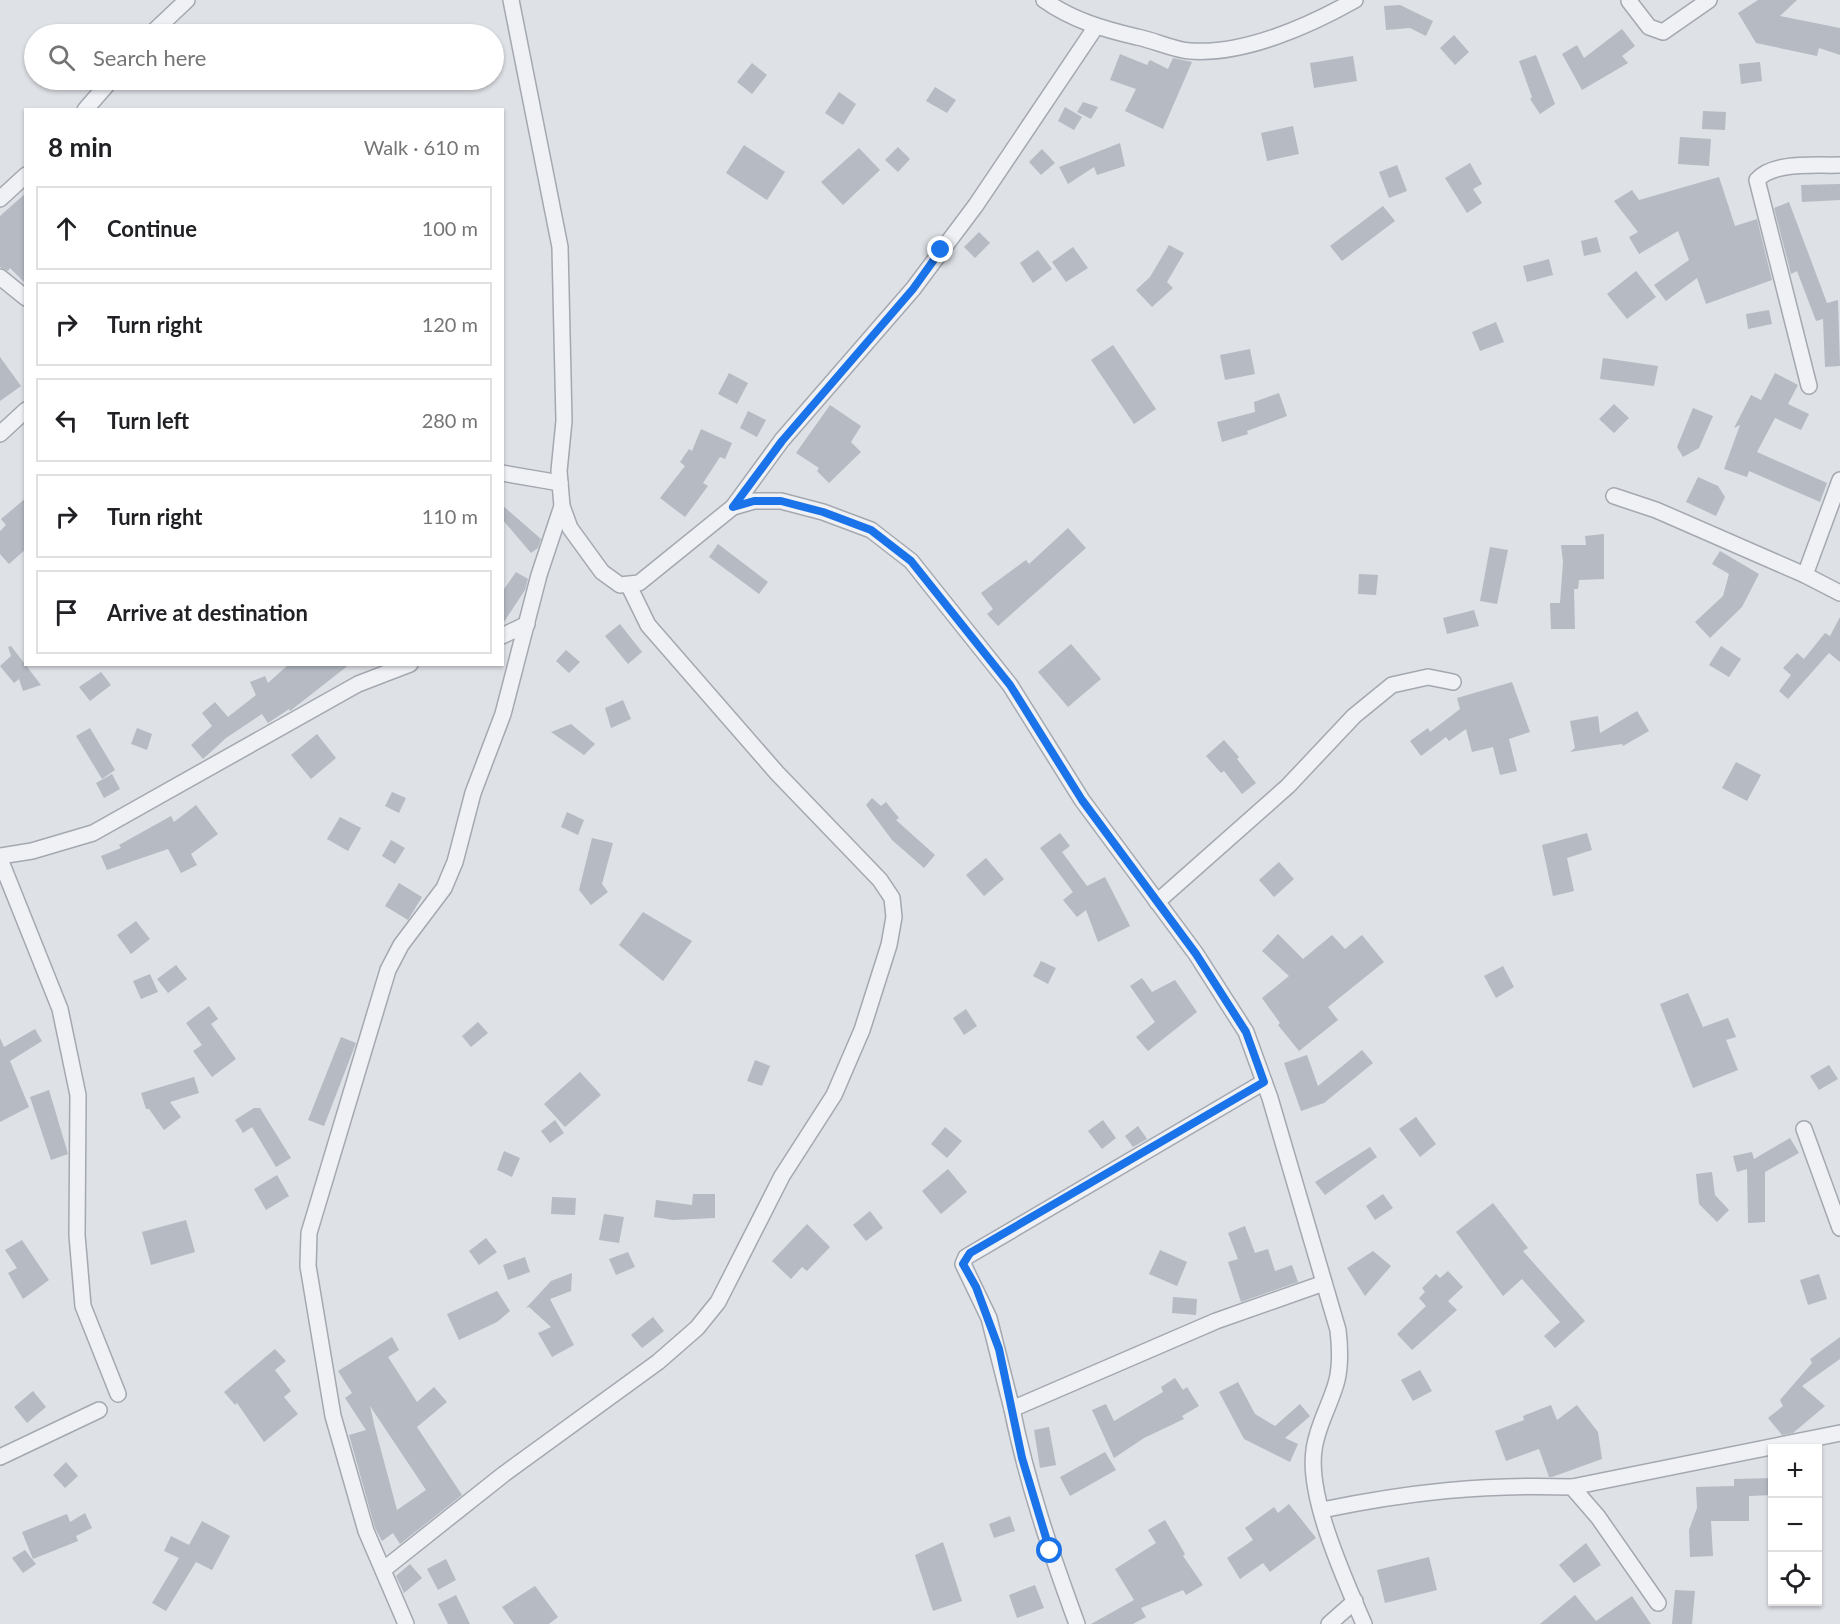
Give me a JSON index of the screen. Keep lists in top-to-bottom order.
{
  "page": {
    "search": "Search here",
    "heading": ["8 min", "Walk · 610 m"],
    "list": [
      ["Continue", "100 m"],
      ["Turn right", "120 m"],
      ["Turn left", "280 m"],
      ["Turn right", "110 m"],
      "Arrive at destination"
    ],
    "map_buttons": ["+", "−"]
  }
}
